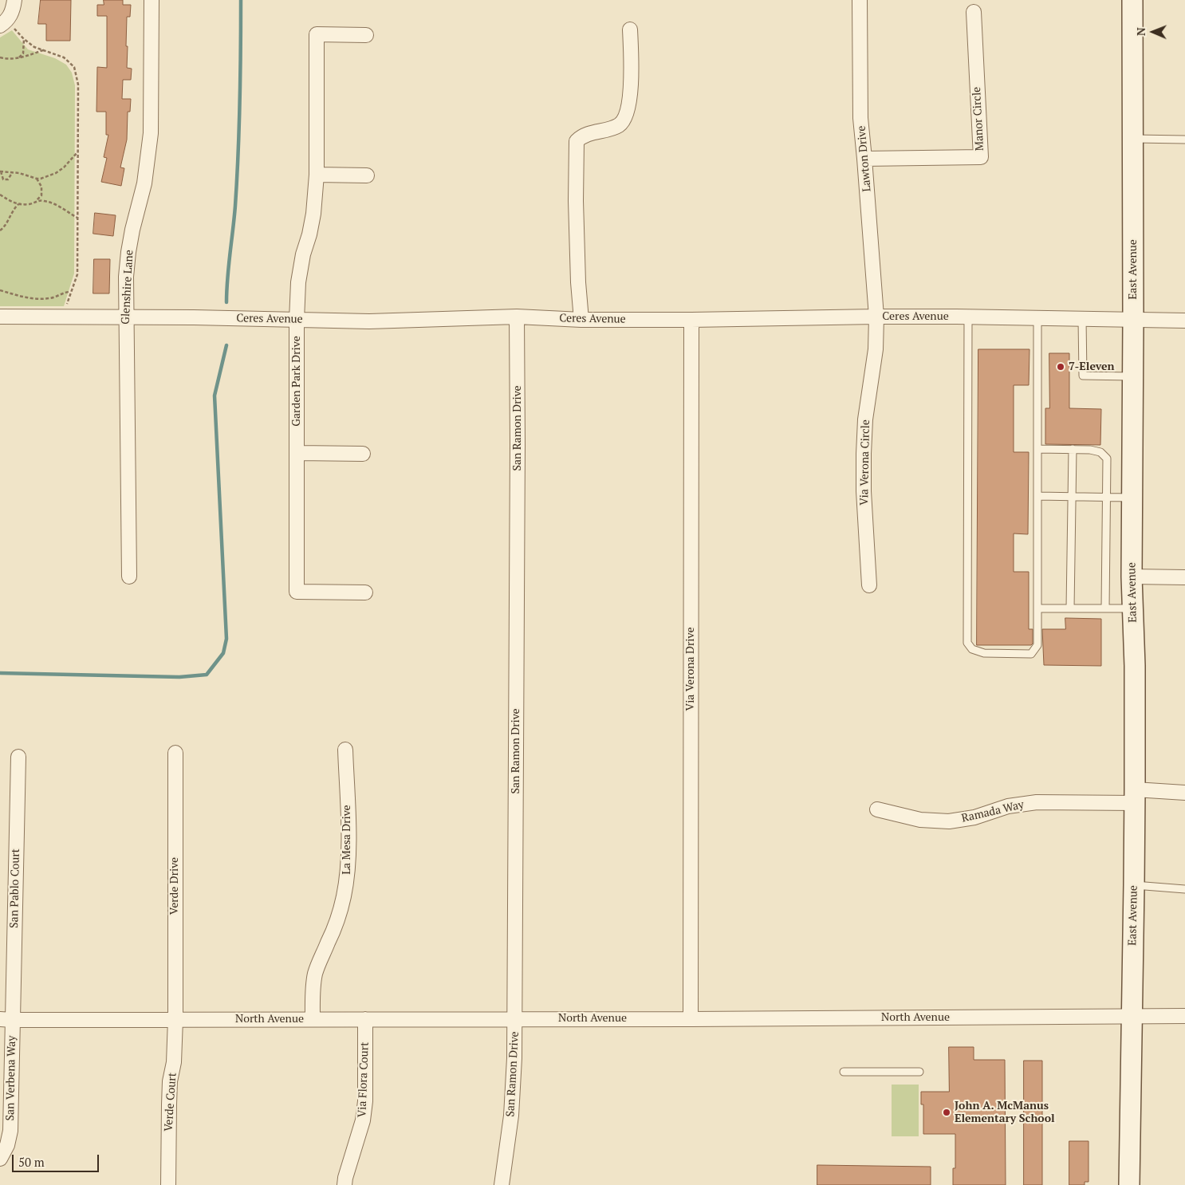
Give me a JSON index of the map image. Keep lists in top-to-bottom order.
{
  "streets": {
    "main road": ["East Avenue"],
    "street": [
      "Manor Circle",
      "Lawton Drive",
      "Glenshire Lane",
      "Ceres Avenue",
      "Garden Park Drive",
      "San Ramon Drive",
      "Via Verona Circle",
      "Via Verona Drive",
      "Ramada Way",
      "La Mesa Drive",
      "Verde Drive",
      "San Pablo Court",
      "North Avenue",
      "San Verbena Way",
      "Via Flora Court",
      "Verde Court"
    ]
  },
  "crossings": [
    ["Manor Circle", "Lawton Drive"],
    ["Lawton Drive", "Ceres Avenue"],
    ["Lawton Drive", "Via Verona Circle"],
    ["East Avenue", "Ceres Avenue"],
    ["East Avenue", "Ramada Way"],
    ["East Avenue", "North Avenue"],
    ["Glenshire Lane", "Ceres Avenue"],
    ["Ceres Avenue", "Garden Park Drive"],
    ["Ceres Avenue", "San Ramon Drive"],
    ["Ceres Avenue", "Via Verona Circle"],
    ["Ceres Avenue", "Via Verona Drive"],
    ["San Ramon Drive", "North Avenue"],
    ["Via Verona Drive", "North Avenue"],
    ["La Mesa Drive", "North Avenue"],
    ["Verde Drive", "North Avenue"],
    ["Verde Drive", "Verde Court"],
    ["San Pablo Court", "North Avenue"],
    ["San Pablo Court", "San Verbena Way"],
    ["North Avenue", "San Verbena Way"],
    ["North Avenue", "Via Flora Court"],
    ["North Avenue", "Verde Court"]
  ],
  "places": ["7-Eleven", "John A. McManus Elementary School"],
  "scale_bar": "50 m",
  "north": "left"
}
